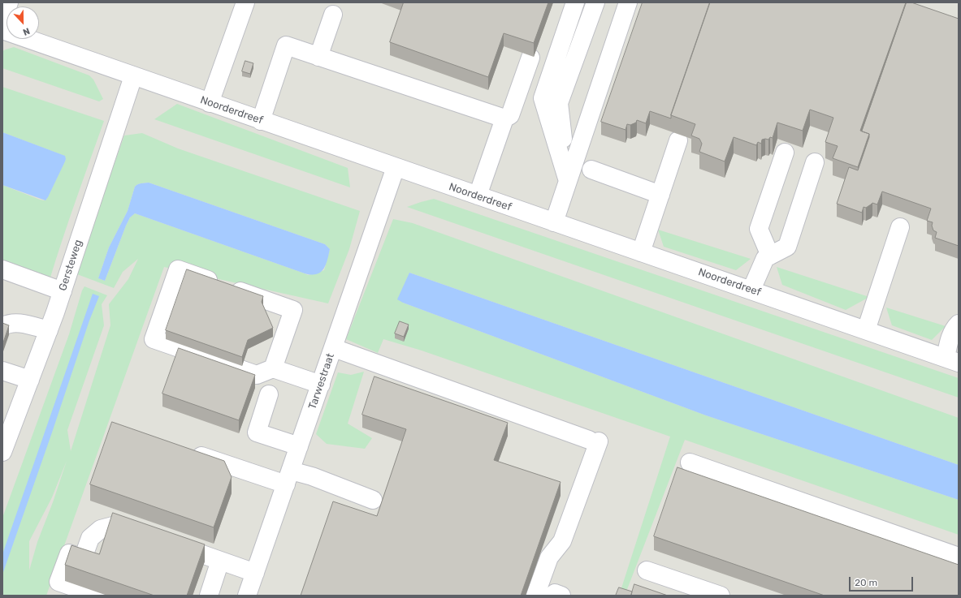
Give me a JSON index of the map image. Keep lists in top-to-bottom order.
{
  "streets": {
    "street": ["Noorderdreef", "Gersteweg", "Tarwestraat"]
  },
  "crossings": [
    ["Noorderdreef", "Gersteweg"],
    ["Noorderdreef", "Tarwestraat"]
  ],
  "scale_bar": "20 m",
  "north": "bottom"
}
